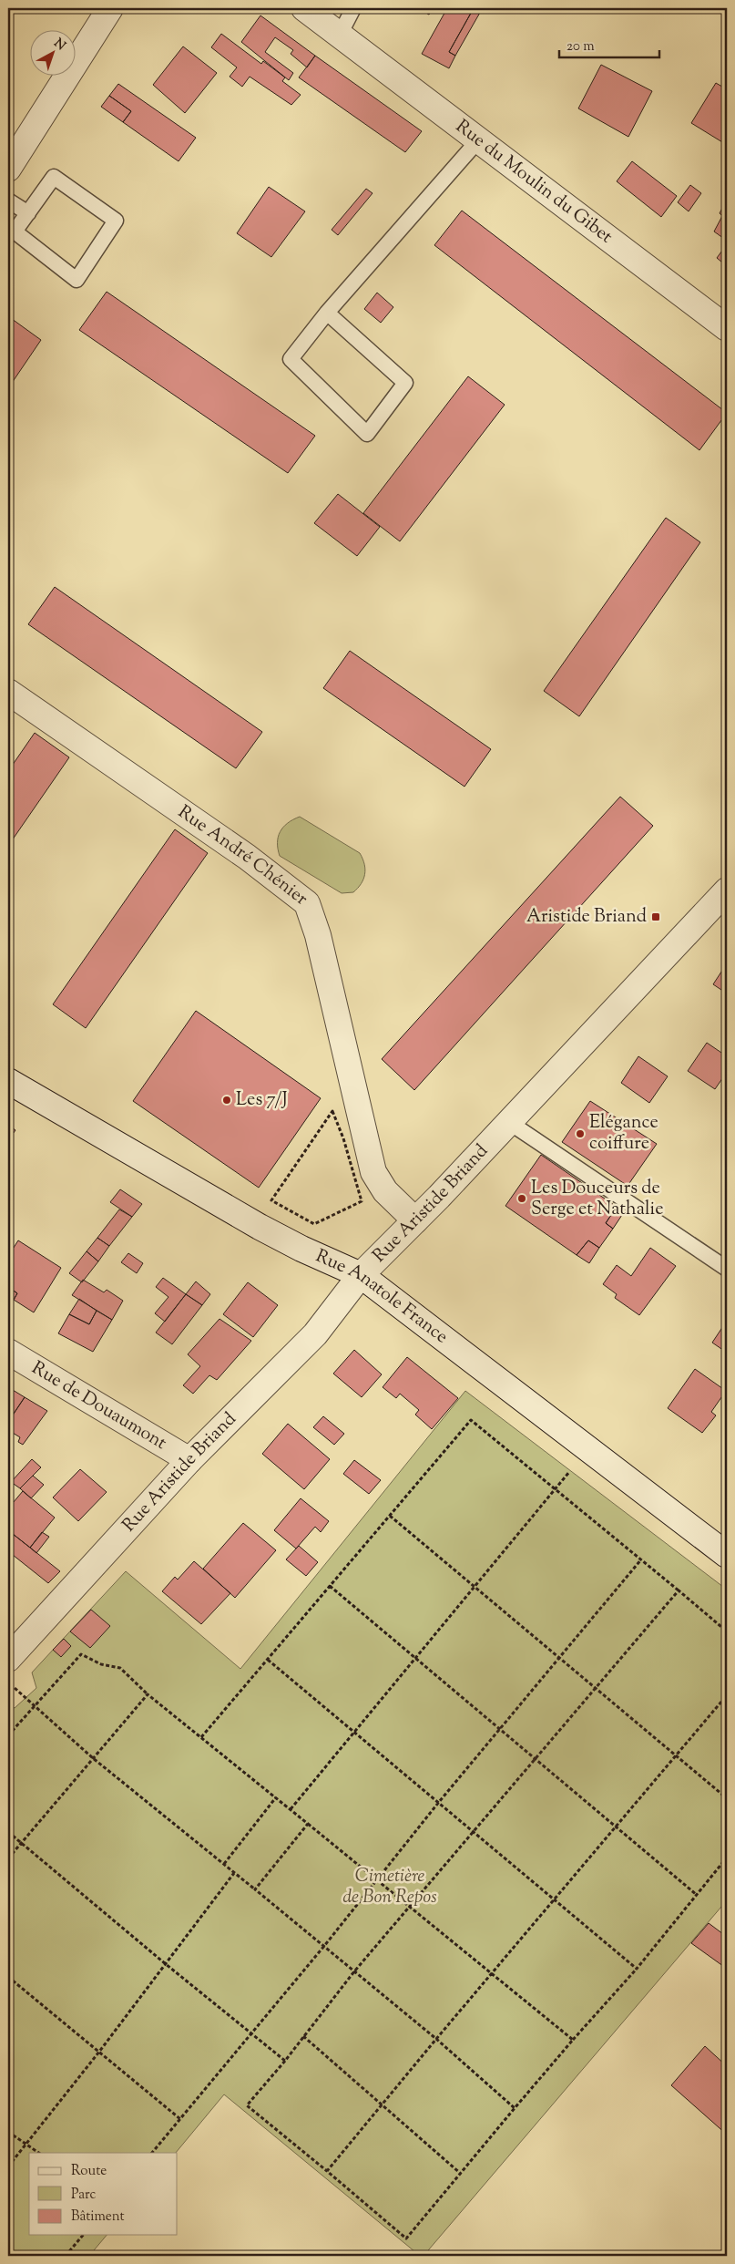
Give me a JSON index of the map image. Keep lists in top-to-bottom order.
{
  "streets": {
    "street": [
      "Rue du Moulin du Gibet",
      "Rue André Chénier",
      "Rue Aristide Briand",
      "Rue Anatole France",
      "Rue de Douaumont"
    ]
  },
  "crossings": [
    ["Rue André Chénier", "Rue Aristide Briand"],
    ["Rue Aristide Briand", "Rue Anatole France"],
    ["Rue Aristide Briand", "Rue de Douaumont"]
  ],
  "parks": ["Cimetière de Bon Repos"],
  "places": {
    "transit": ["Aristide Briand"],
    "other": ["Les 7/J", "Elégance coiffure", "Les Douceurs de Serge et Nathalie"]
  },
  "legend": ["Route", "Parc", "Bâtiment"],
  "scale_bar": "20 m",
  "north": "top right"
}
